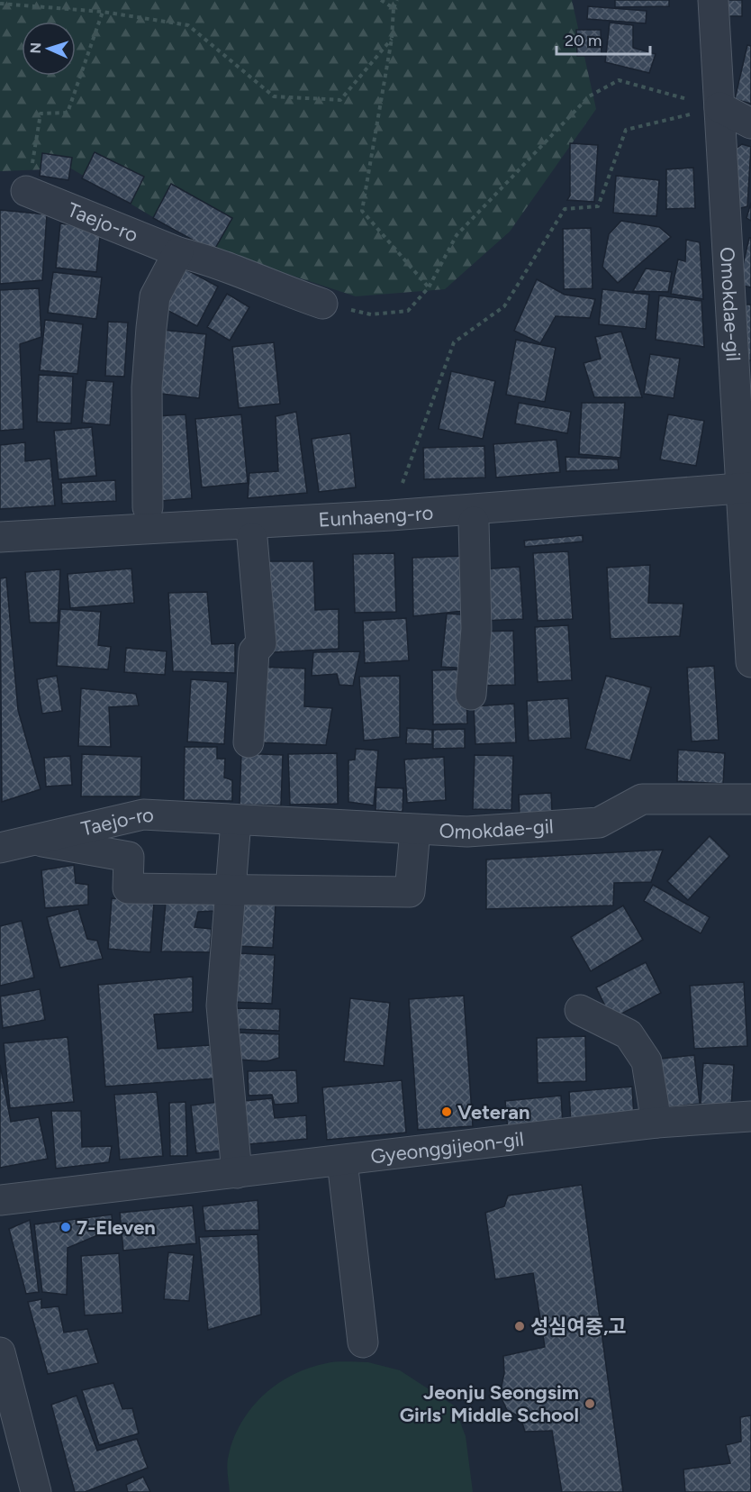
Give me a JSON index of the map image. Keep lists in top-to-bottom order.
{
  "streets": {
    "street": [
      "Taejo-ro",
      "Omokdae-gil",
      "Eunhaeng-ro",
      "Gyeonggijeon-gil"
    ]
  },
  "crossings": [
    ["Taejo-ro", "Omokdae-gil"],
    ["Omokdae-gil", "Eunhaeng-ro"]
  ],
  "places": [
    "Veteran",
    "7-Eleven",
    "성심여중,고",
    "Jeonju Seongsim Girls' Middle School"
  ],
  "scale_bar": "20 m",
  "north": "left"
}
